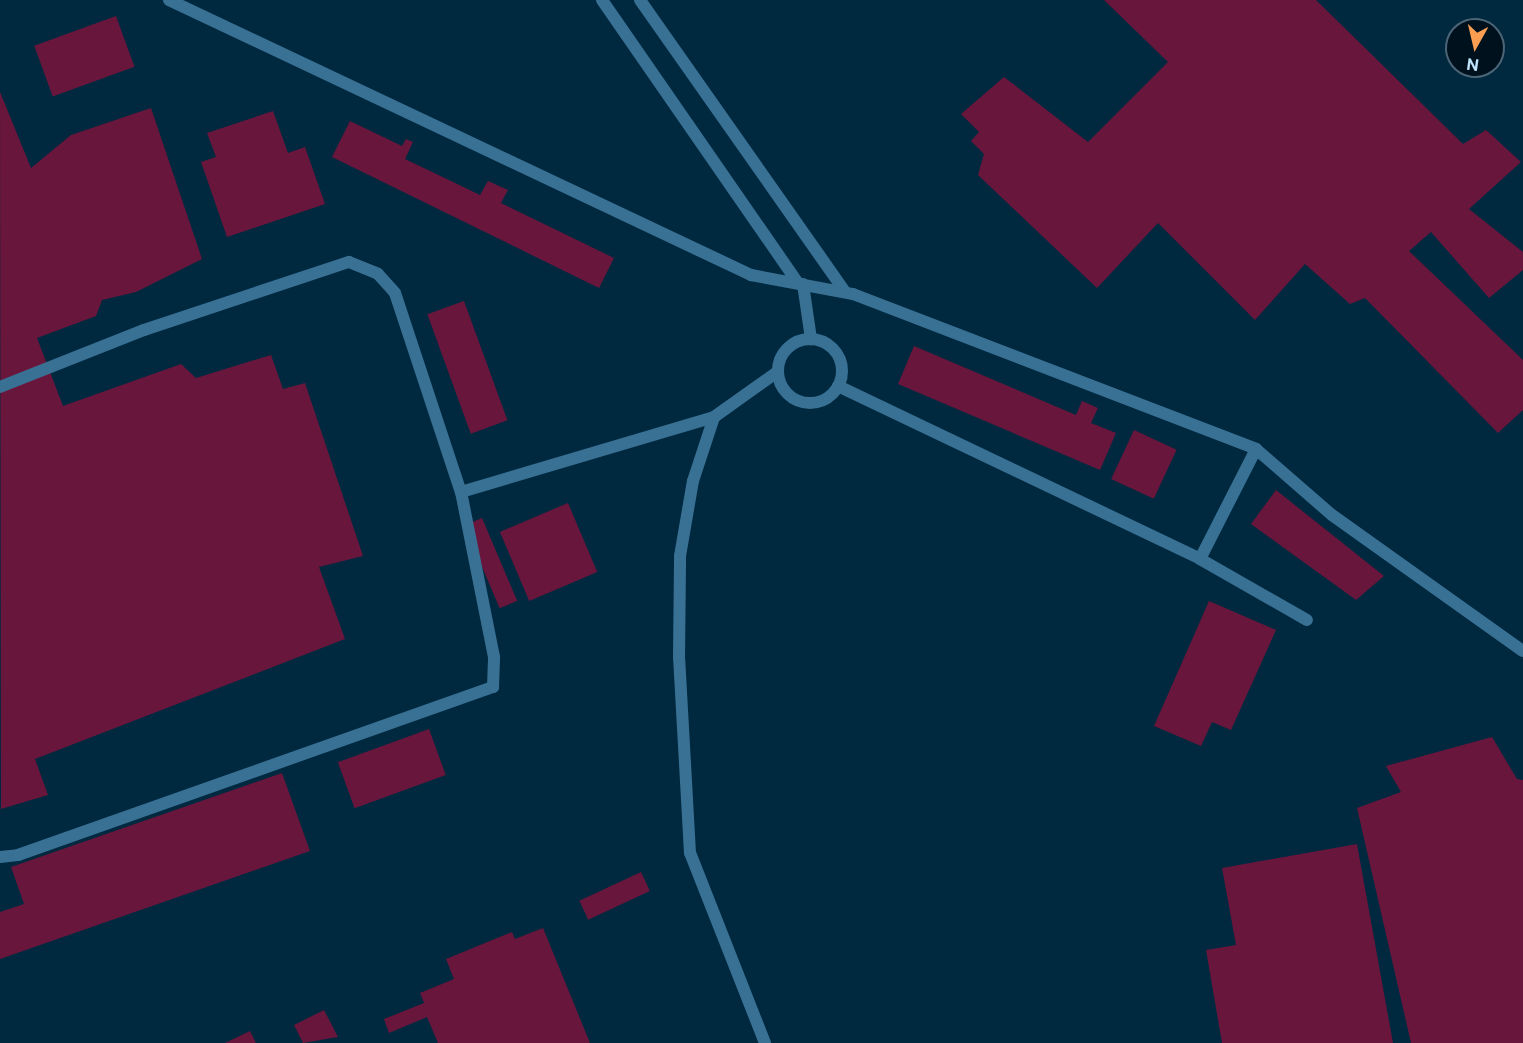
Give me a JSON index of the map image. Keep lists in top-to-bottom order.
{
  "north": "bottom"
}
